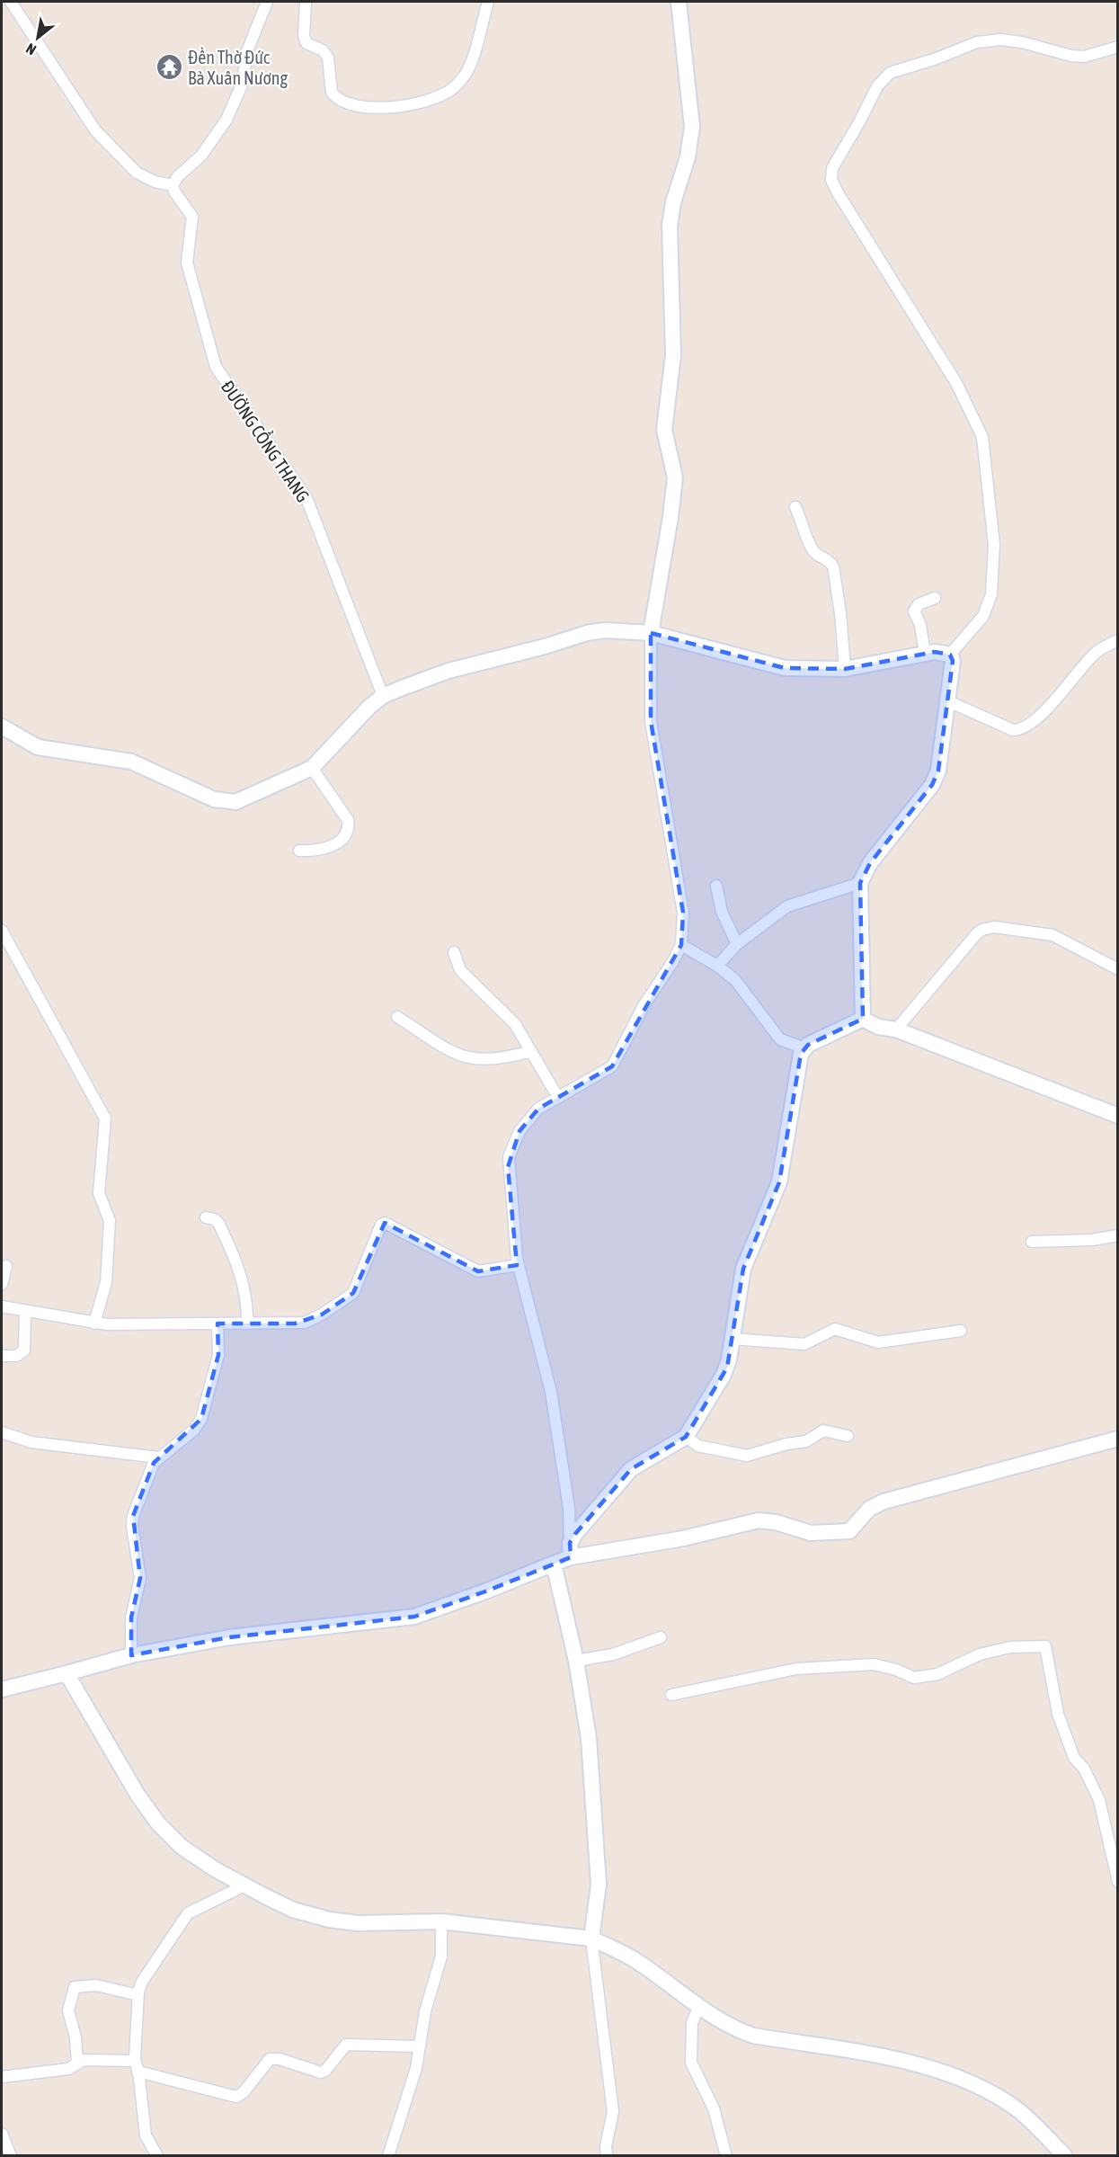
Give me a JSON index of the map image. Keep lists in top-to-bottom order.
{
  "streets": {
    "street": ["ĐƯỜNG CỔNG THANG"]
  },
  "places": {
    "temple": ["Đền Thờ Đức Bà Xuân Nương"]
  },
  "north": "bottom left"
}
